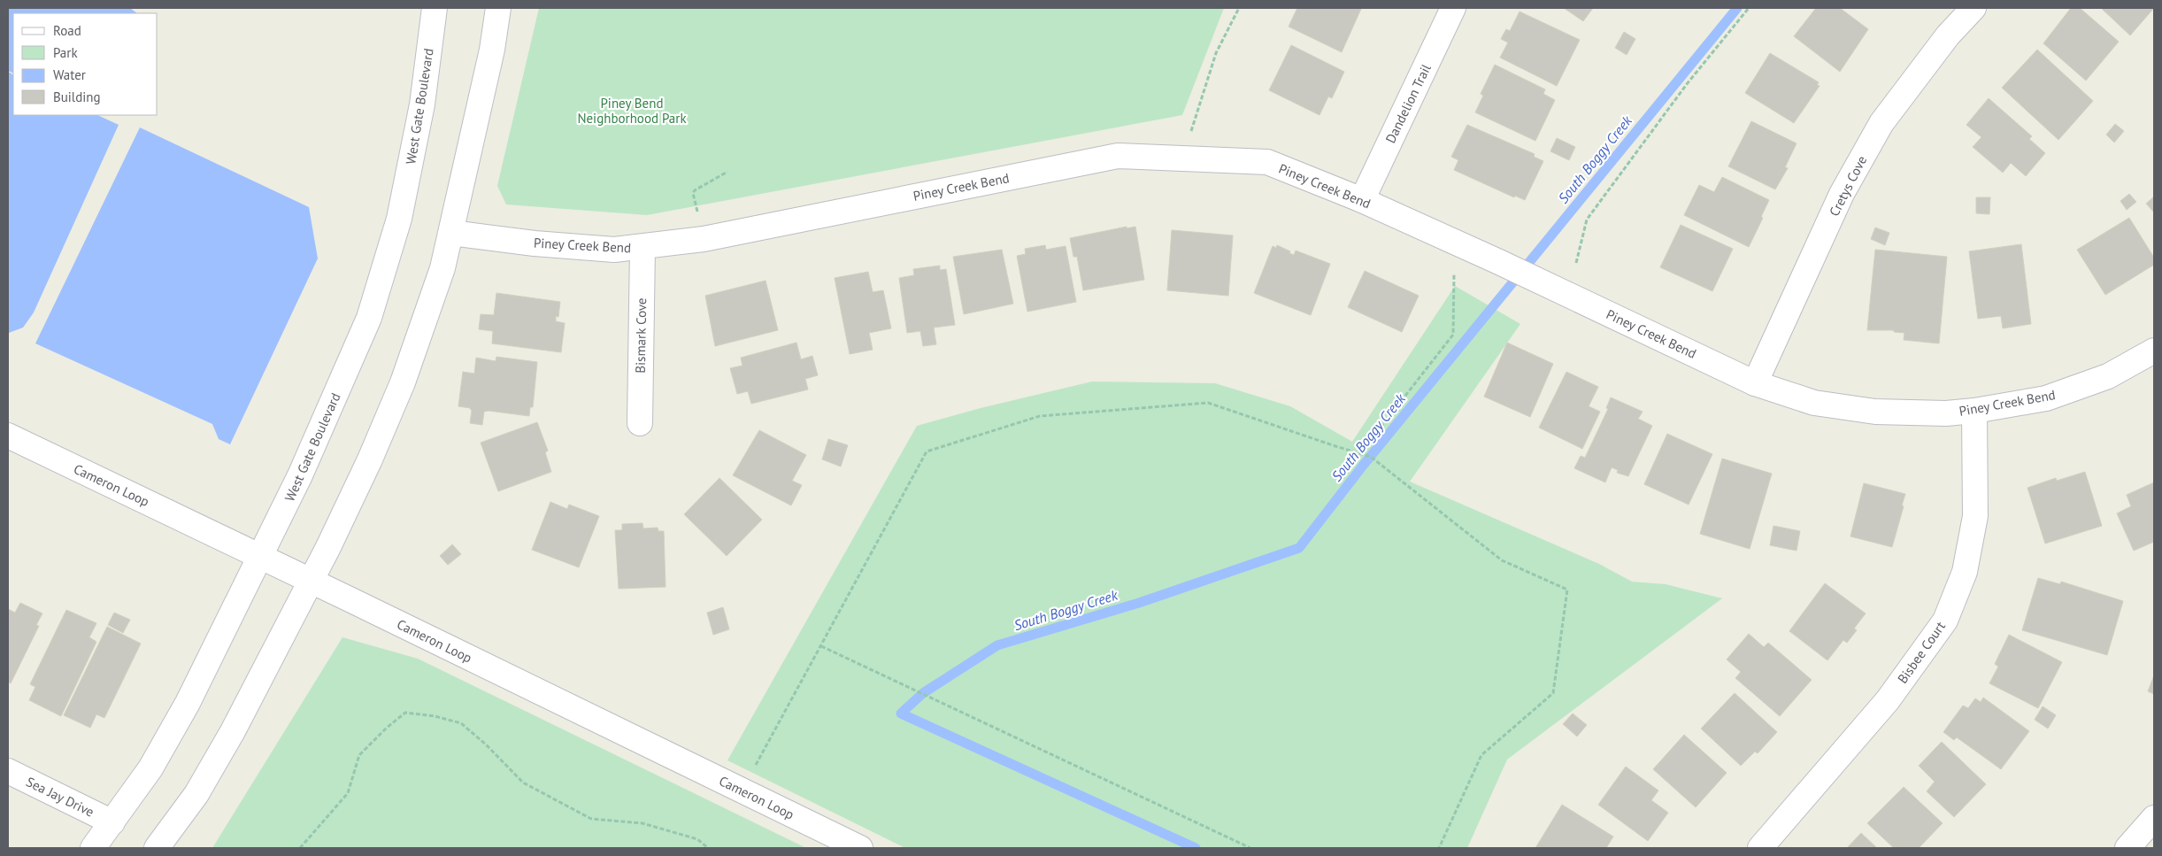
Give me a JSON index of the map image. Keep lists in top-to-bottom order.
{
  "streets": {
    "street": [
      "Dandelion Trail",
      "West Gate Boulevard",
      "Piney Creek Bend",
      "Cretys Cove",
      "Bismark Cove",
      "Cameron Loop",
      "Bisbee Court",
      "Sea Jay Drive"
    ]
  },
  "crossings": [
    ["Dandelion Trail", "Piney Creek Bend"],
    ["West Gate Boulevard", "Cameron Loop"],
    ["West Gate Boulevard", "Sea Jay Drive"],
    ["Piney Creek Bend", "Cretys Cove"],
    ["Piney Creek Bend", "Bismark Cove"],
    ["Piney Creek Bend", "Bisbee Court"]
  ],
  "water": ["South Boggy Creek"],
  "parks": ["Piney Bend Neighborhood Park"],
  "legend": [
    "Road",
    "Park",
    "Water",
    "Building"
  ]
}
